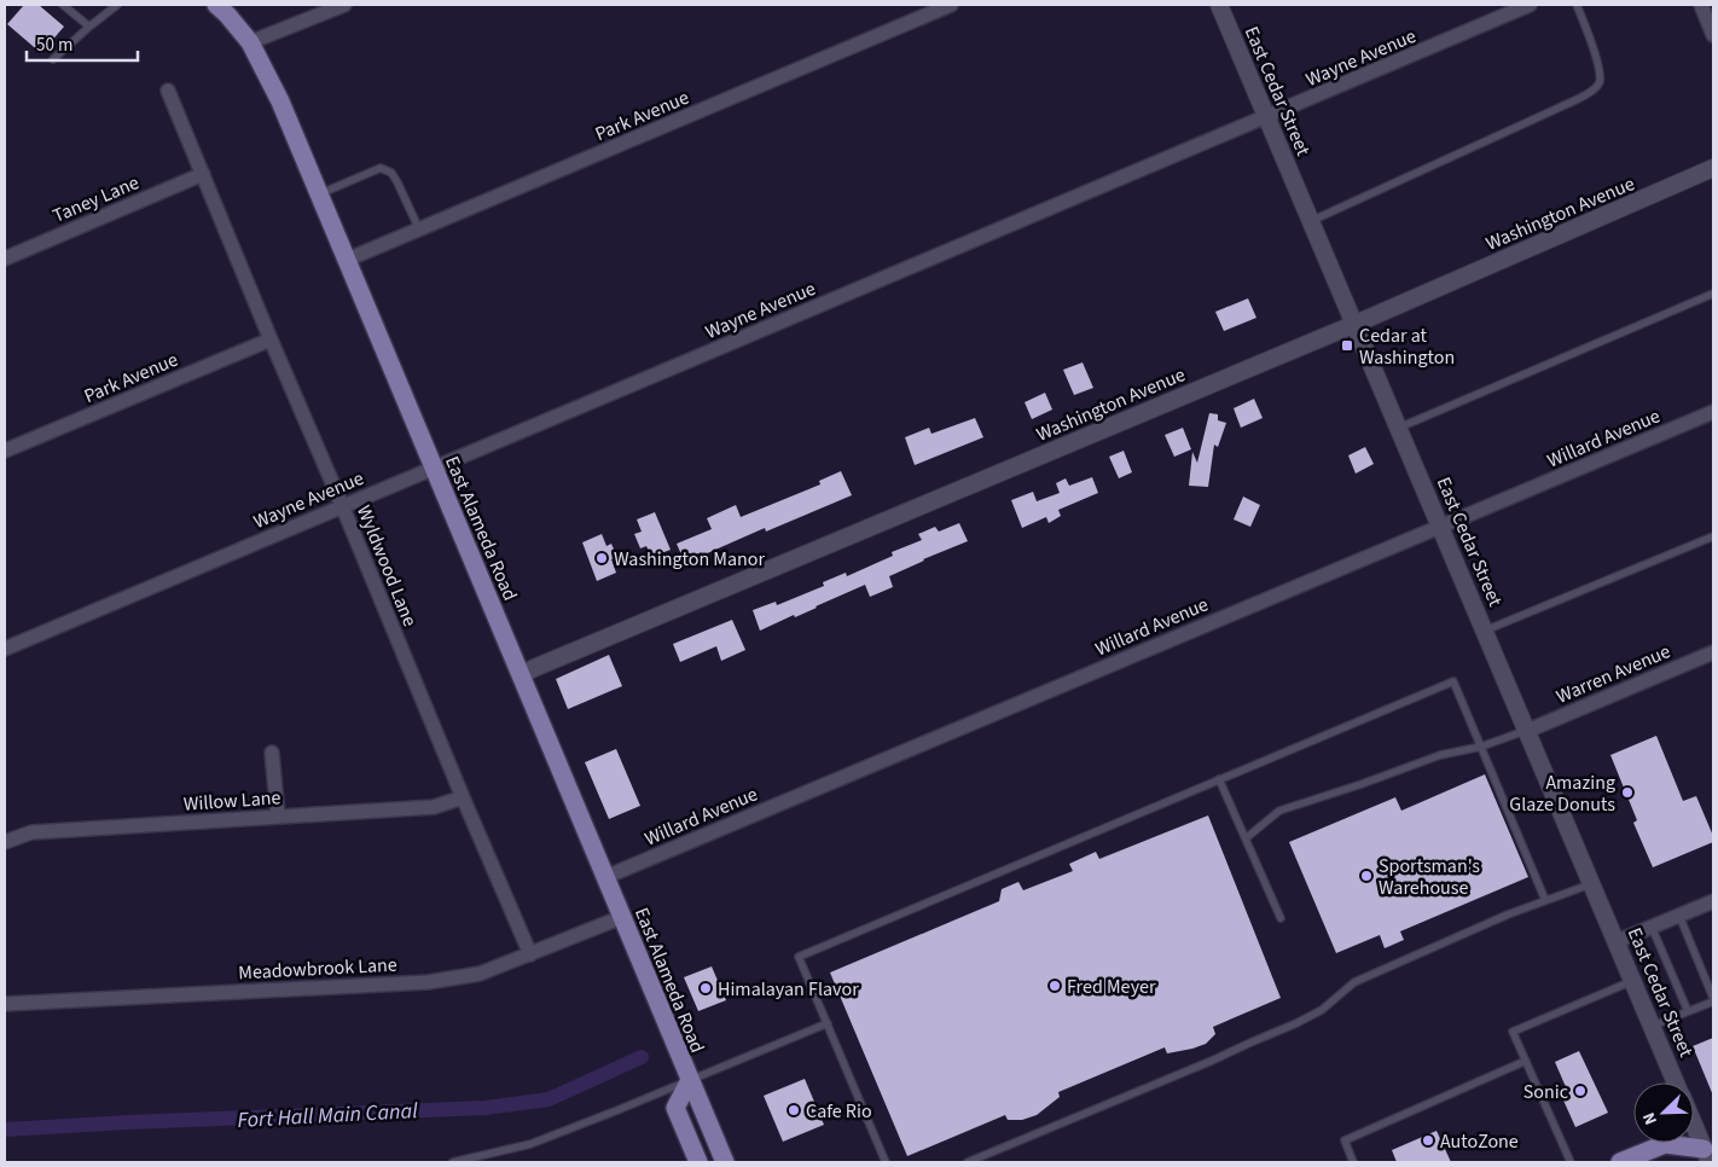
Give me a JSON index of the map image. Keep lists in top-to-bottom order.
{
  "streets": {
    "main road": ["East Alameda Road"],
    "street": [
      "Wayne Avenue",
      "East Cedar Street",
      "Park Avenue",
      "Taney Lane",
      "Washington Avenue",
      "Willard Avenue",
      "Wyldwood Lane",
      "Warren Avenue",
      "Willow Lane",
      "Meadowbrook Lane"
    ]
  },
  "crossings": [
    ["Wayne Avenue", "East Cedar Street"],
    ["Wayne Avenue", "East Alameda Road"],
    ["Wayne Avenue", "Wyldwood Lane"],
    ["East Cedar Street", "Washington Avenue"],
    ["East Cedar Street", "Willard Avenue"],
    ["East Cedar Street", "Warren Avenue"],
    ["Park Avenue", "East Alameda Road"],
    ["Park Avenue", "Wyldwood Lane"],
    ["Taney Lane", "Wyldwood Lane"],
    ["Washington Avenue", "East Alameda Road"],
    ["Willard Avenue", "East Alameda Road"],
    ["East Alameda Road", "Meadowbrook Lane"],
    ["Wyldwood Lane", "Willow Lane"],
    ["Wyldwood Lane", "Meadowbrook Lane"]
  ],
  "water": ["Fort Hall Main Canal"],
  "places": {
    "transit": ["Cedar at Washington"],
    "other": [
      "Washington Manor",
      "Amazing Glaze Donuts",
      "Sportsman's Warehouse",
      "Fred Meyer",
      "Himalayan Flavor",
      "Sonic",
      "Cafe Rio",
      "AutoZone"
    ]
  },
  "scale_bar": "50 m",
  "north": "bottom left"
}
